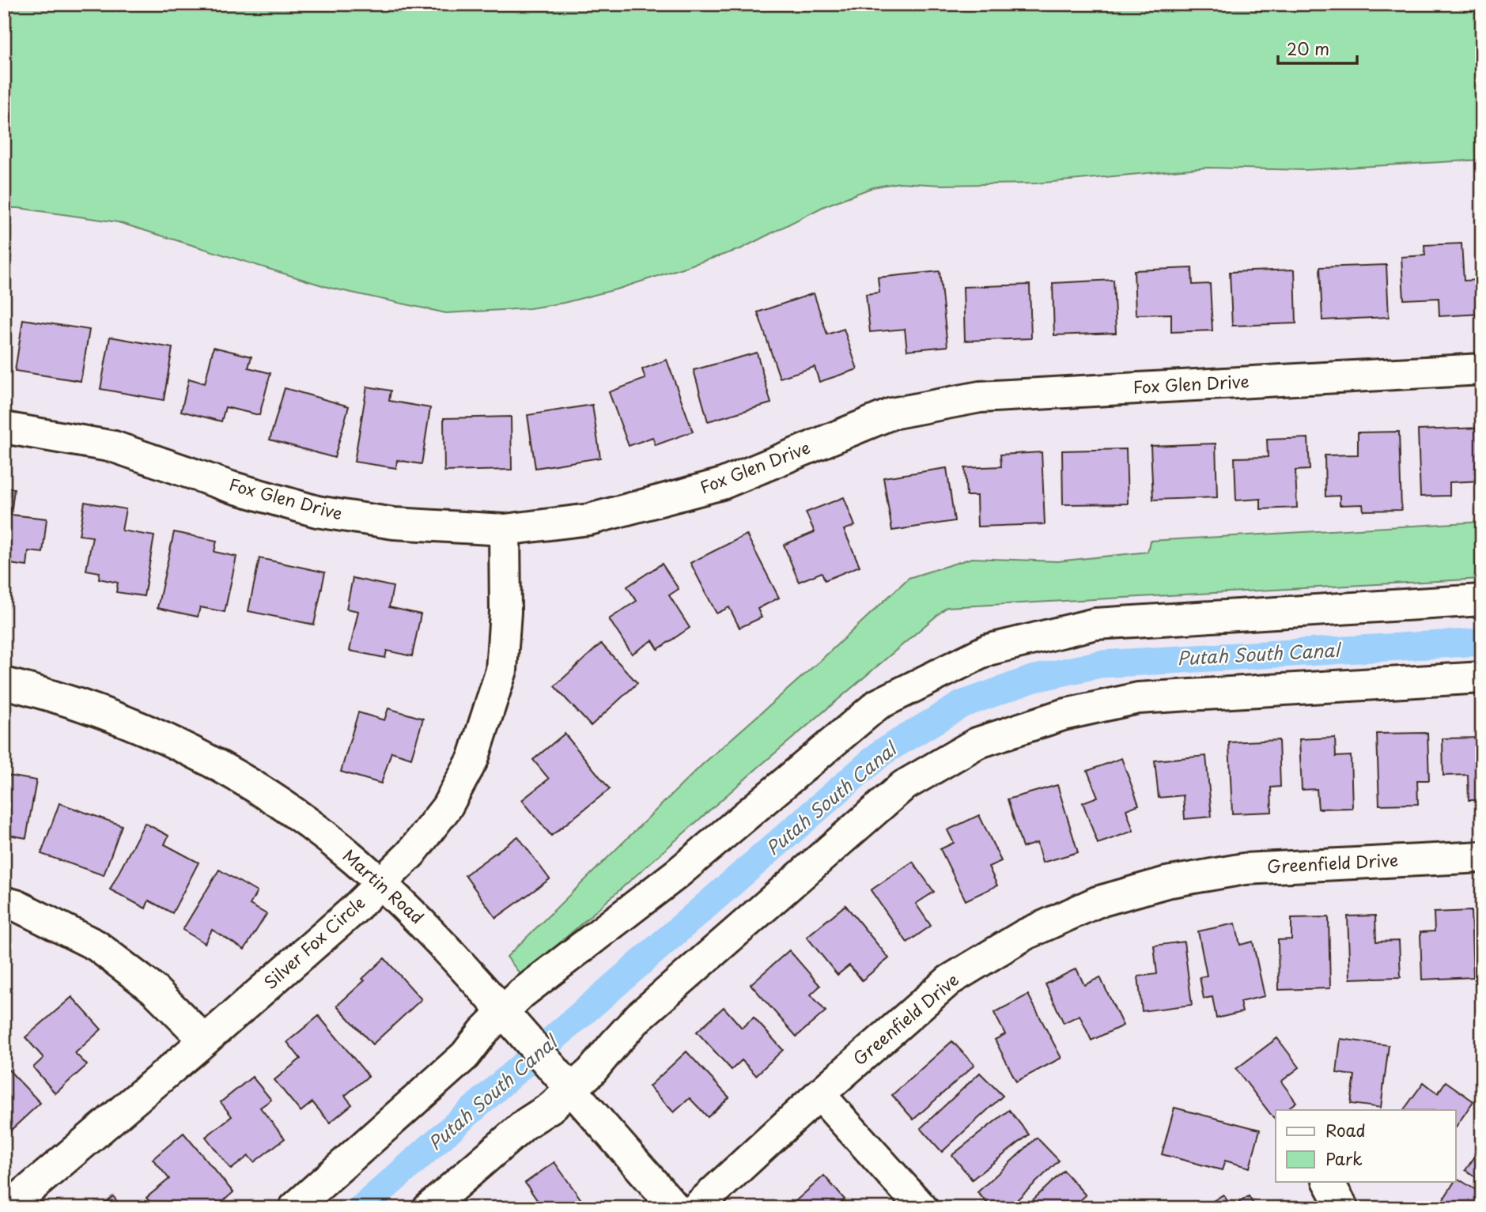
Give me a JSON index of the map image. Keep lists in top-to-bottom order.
{
  "streets": {
    "street": [
      "Fox Glen Drive",
      "Greenfield Drive",
      "Martin Road",
      "Silver Fox Circle"
    ]
  },
  "crossings": [
    ["Fox Glen Drive", "Silver Fox Circle"],
    ["Martin Road", "Silver Fox Circle"]
  ],
  "water": ["Putah South Canal"],
  "legend": ["Road", "Park"],
  "scale_bar": "20 m"
}
